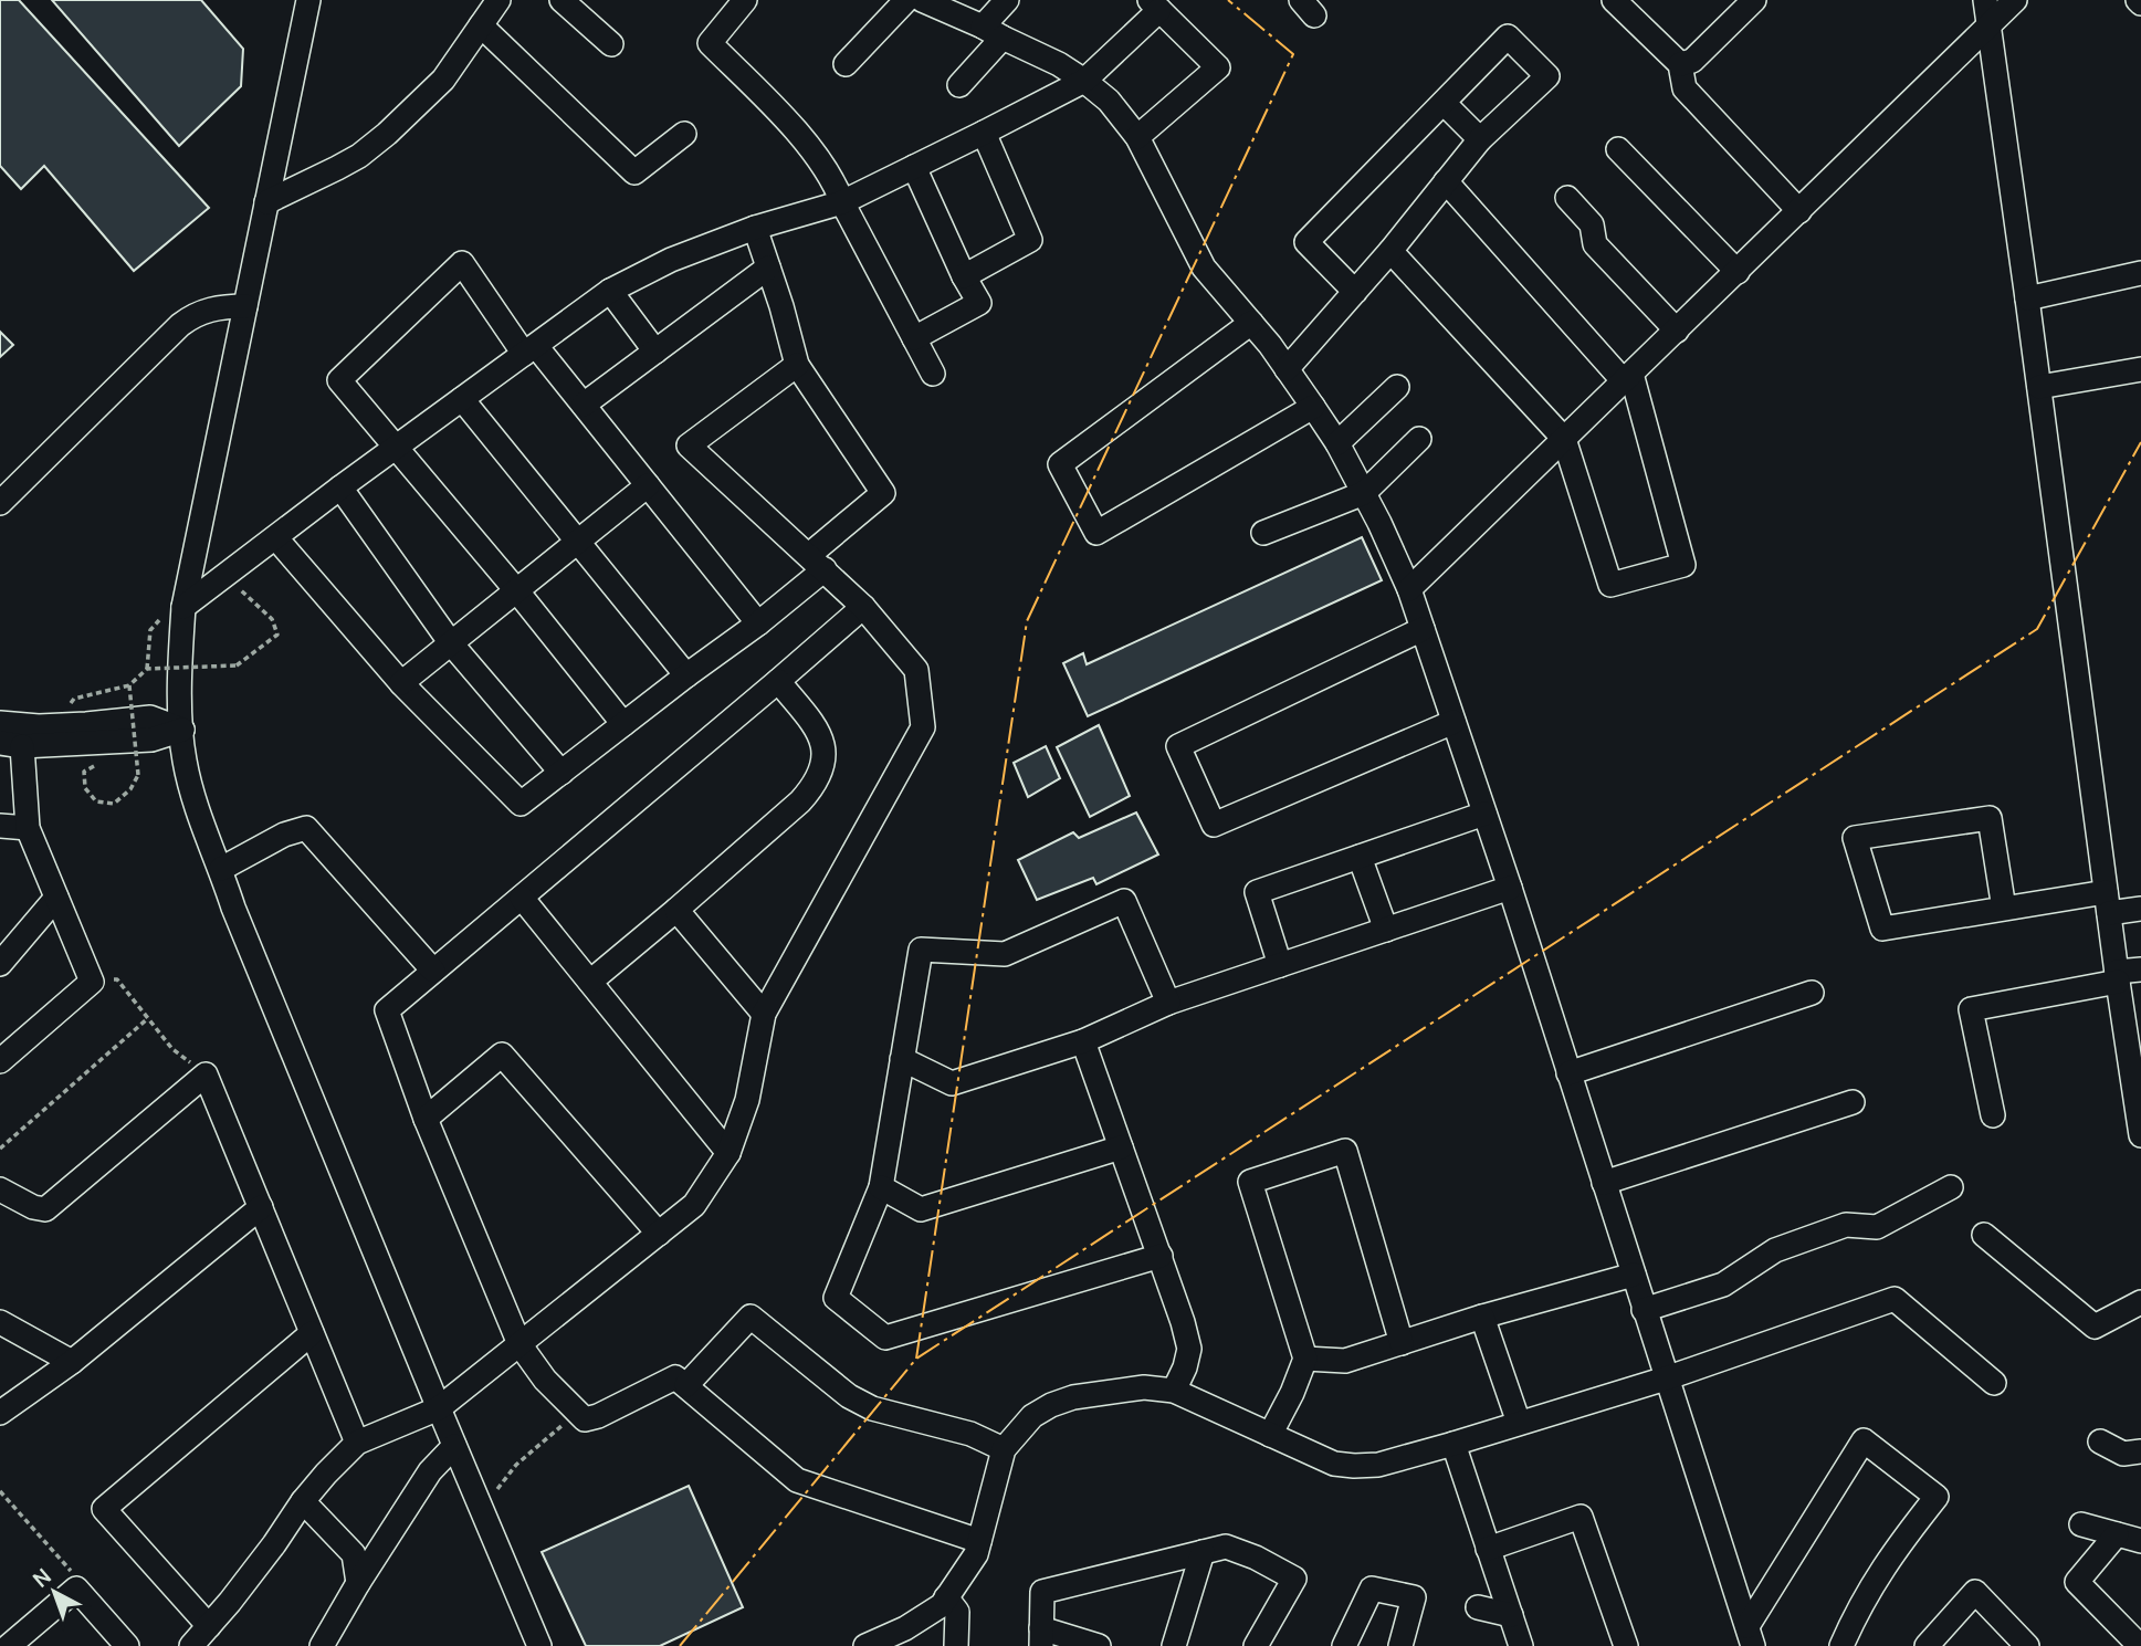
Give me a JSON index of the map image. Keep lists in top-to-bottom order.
{
  "north": "top left"
}
